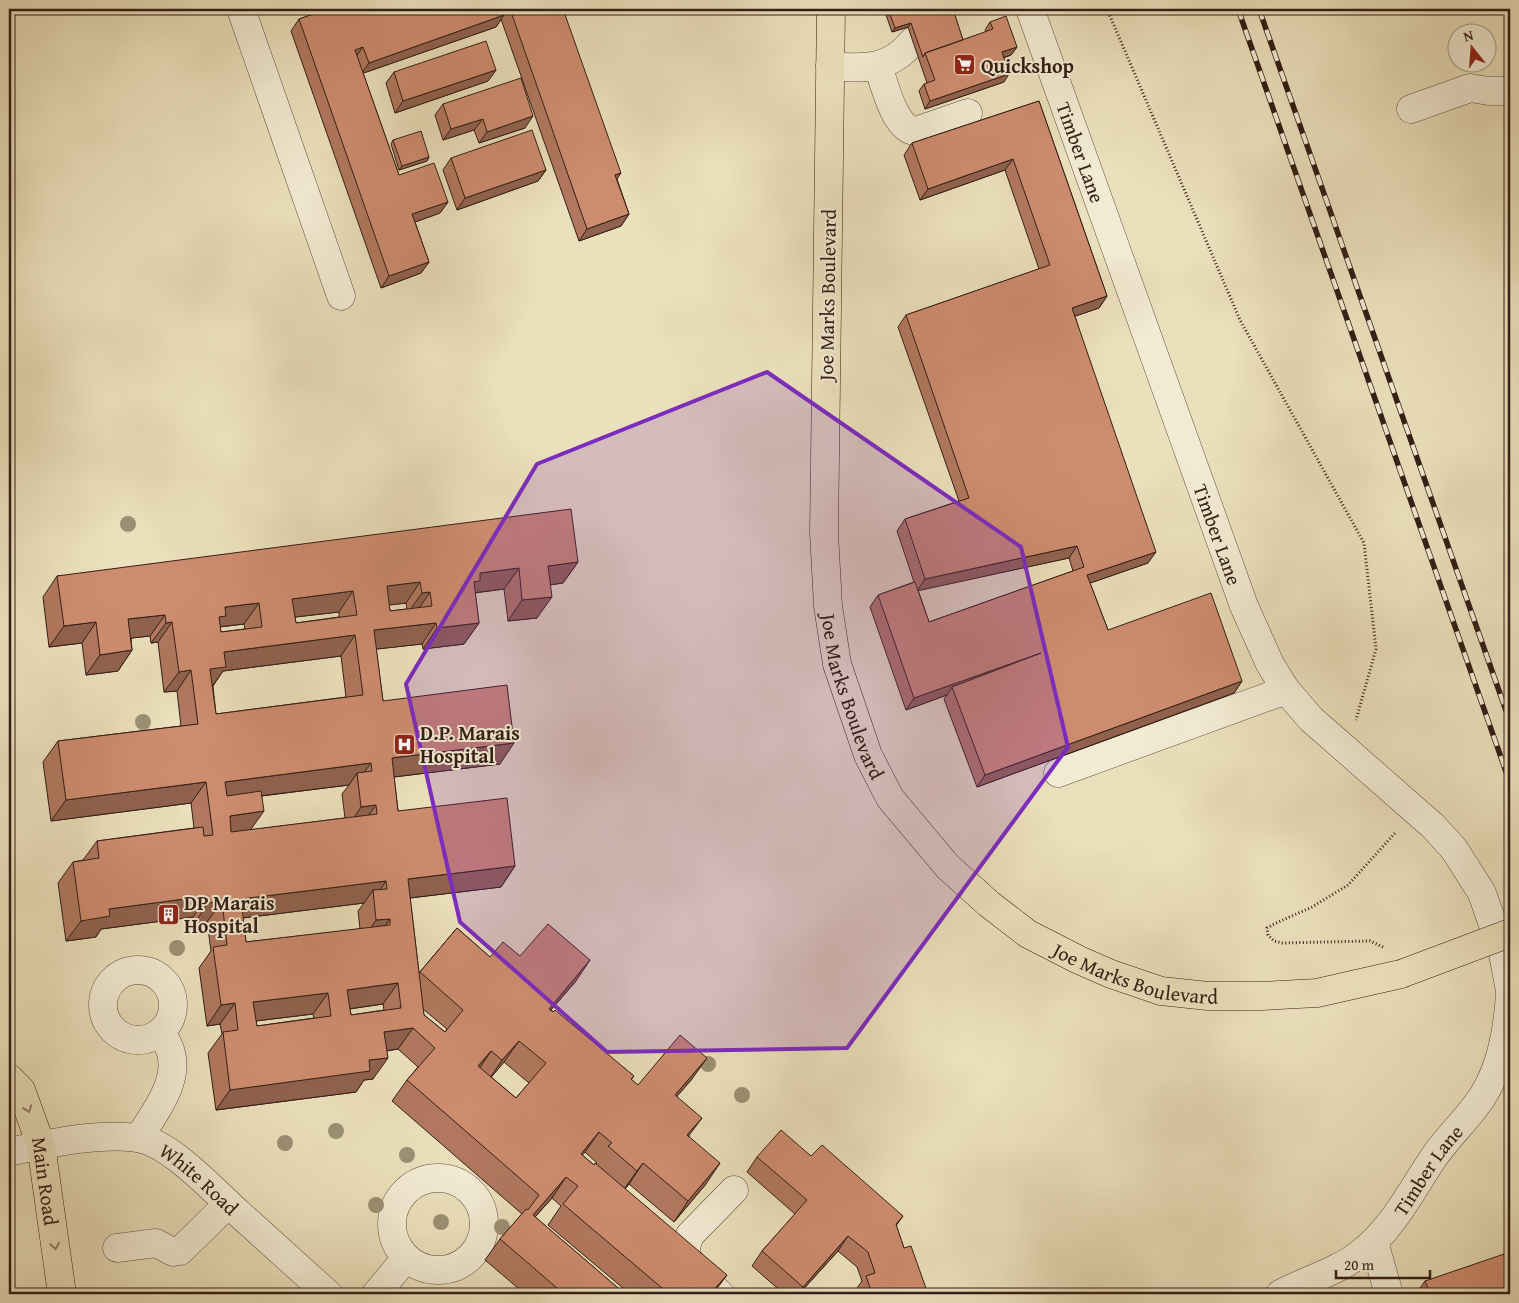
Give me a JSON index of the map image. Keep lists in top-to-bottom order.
{
  "streets": {
    "main road": ["Joe Marks Boulevard", "Main Road"],
    "street": ["Timber Lane", "White Road"]
  },
  "crossings": [
    ["White Road", "Main Road"]
  ],
  "one_way": ["Main Road"],
  "places": {
    "supermarket": ["Quickshop"],
    "hospital": ["D.P. Marais Hospital"],
    "building": ["DP Marais Hospital"]
  },
  "scale_bar": "20 m",
  "north": "top"
}
